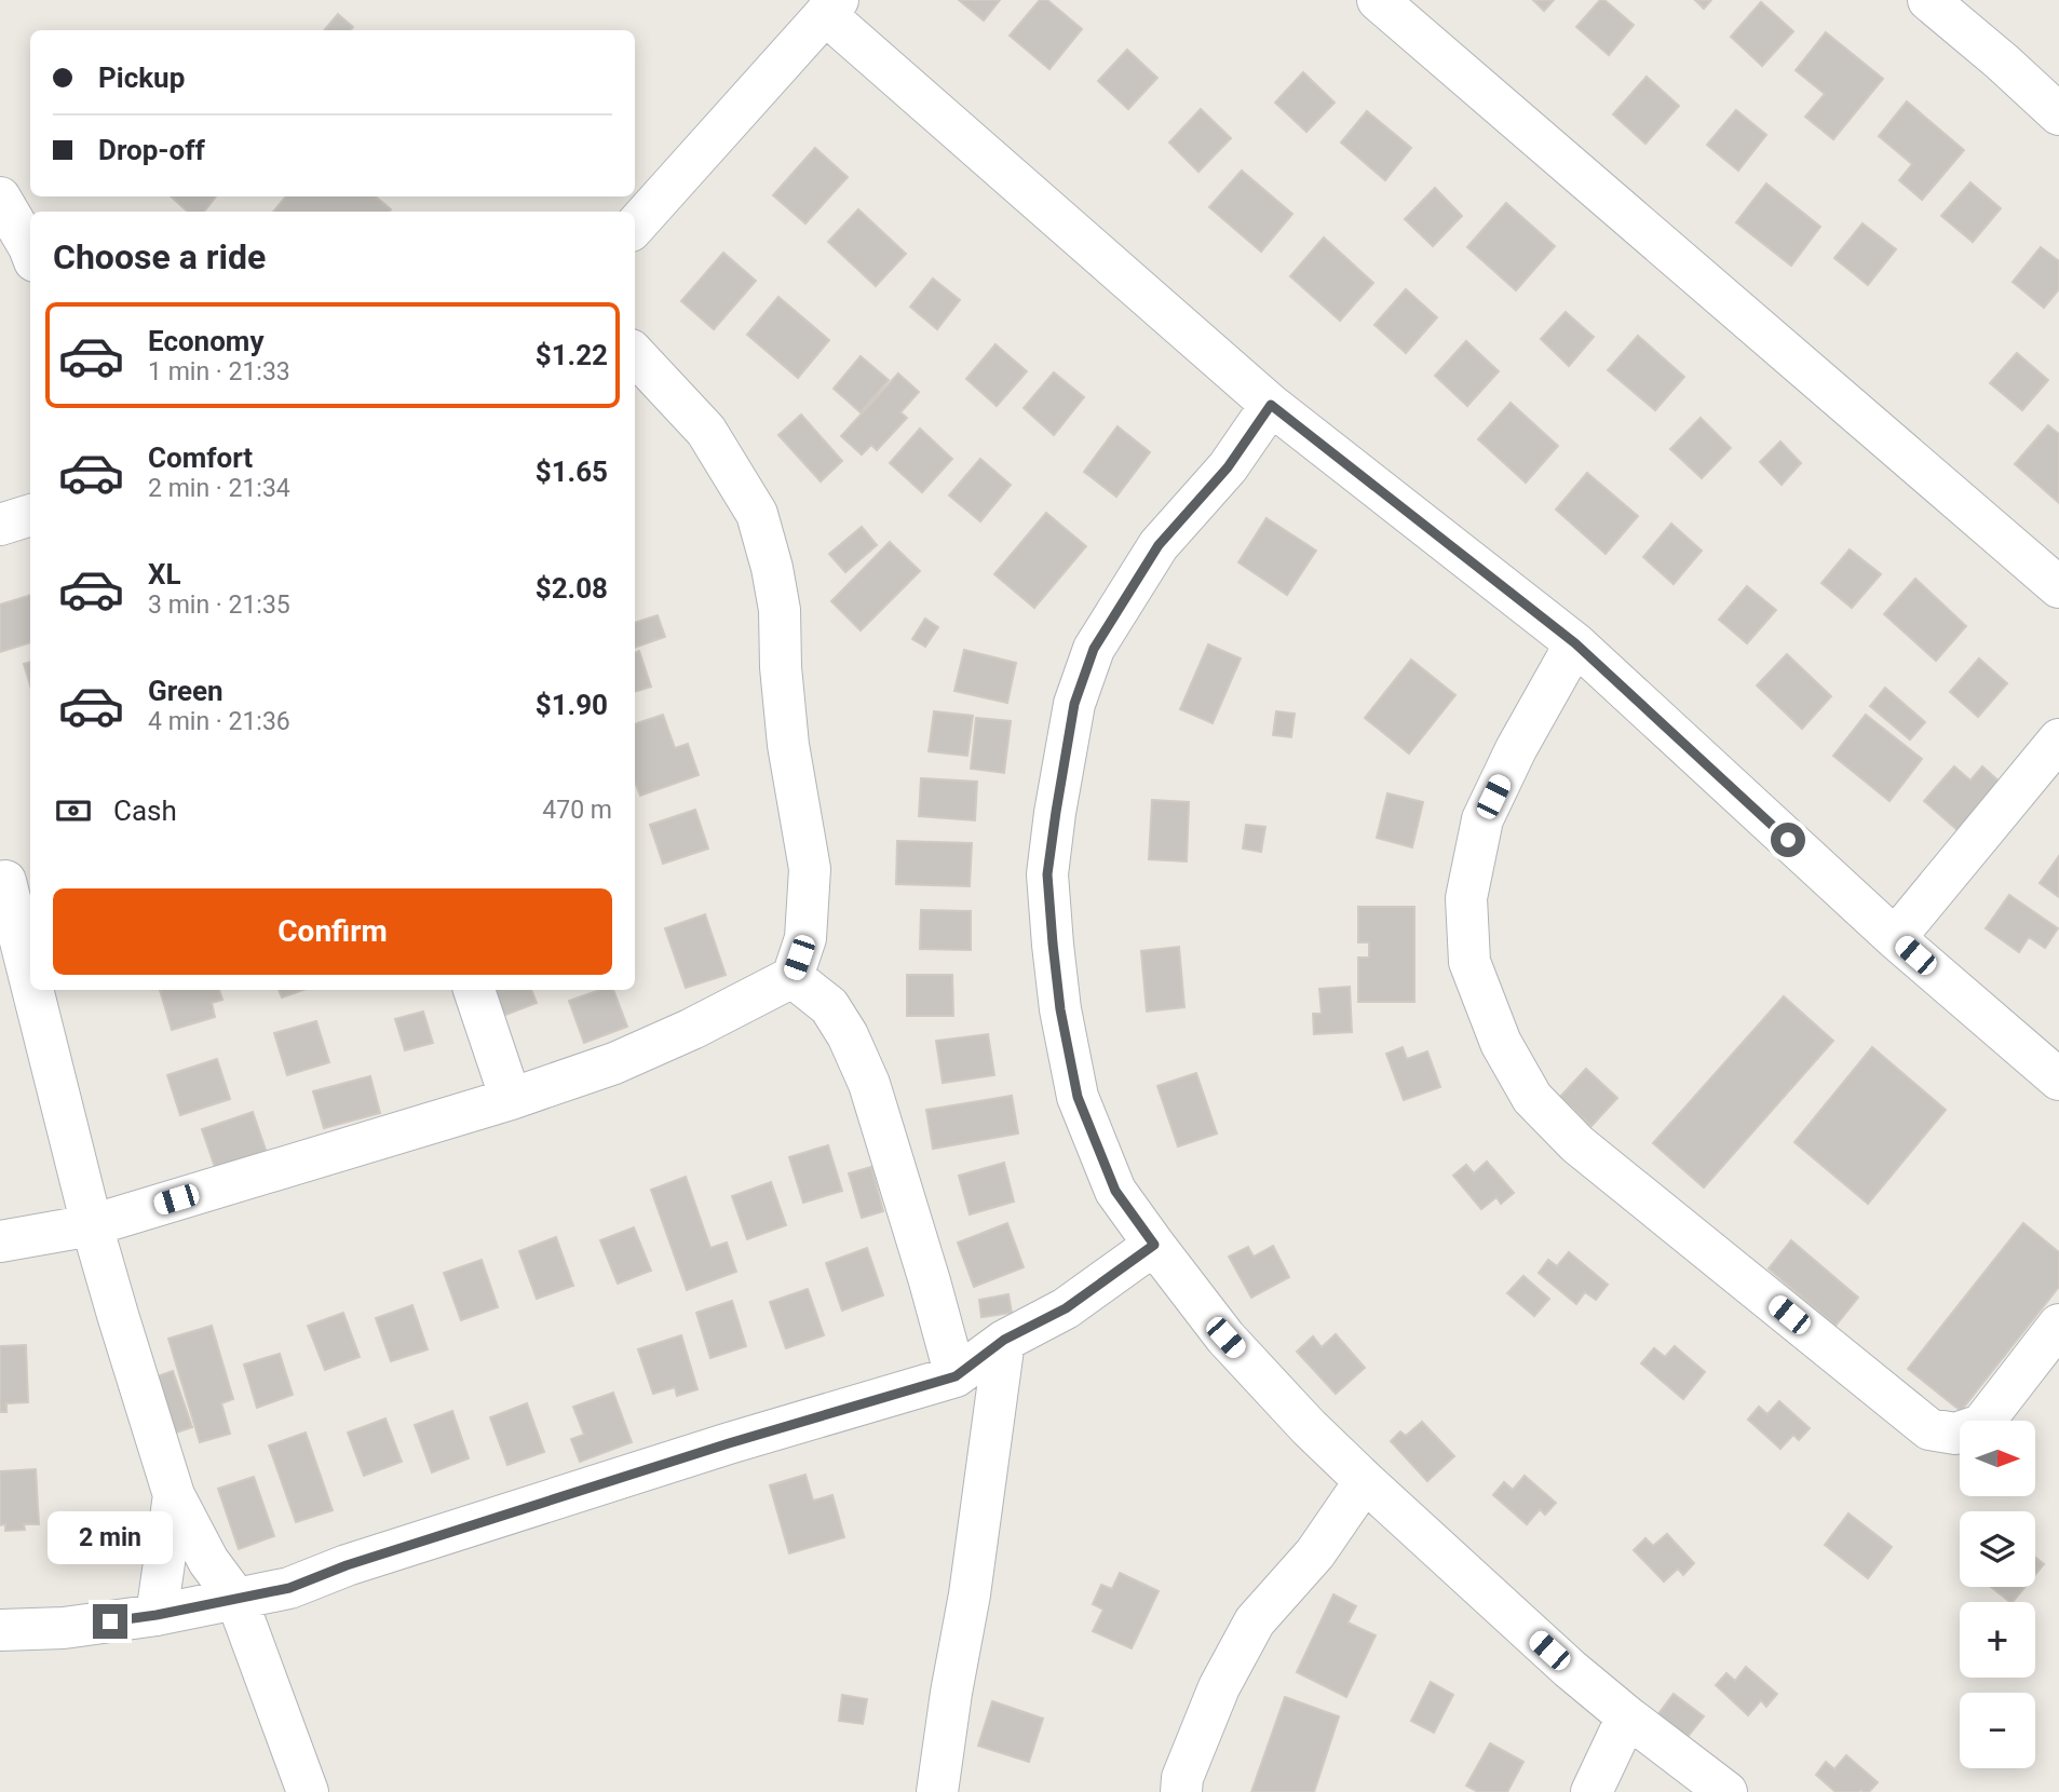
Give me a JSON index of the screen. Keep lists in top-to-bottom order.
{
  "north": "right",
  "page": {
    "banner": ["Pickup", "Drop-off"],
    "heading": "Choose a ride",
    "list": [
      {
        "name": "Economy",
        "note": "1 min · 21:33",
        "value": "$1.22"
      },
      {
        "name": "Comfort",
        "note": "2 min · 21:34",
        "value": "$1.65"
      },
      {
        "name": "XL",
        "note": "3 min · 21:35",
        "value": "$2.08"
      },
      {
        "name": "Green",
        "note": "4 min · 21:36",
        "value": "$1.90"
      }
    ],
    "pay": ["Cash", "470 m"],
    "buttons": "Confirm",
    "map_buttons": ["+", "−"],
    "bubble": "2 min"
  }
}
